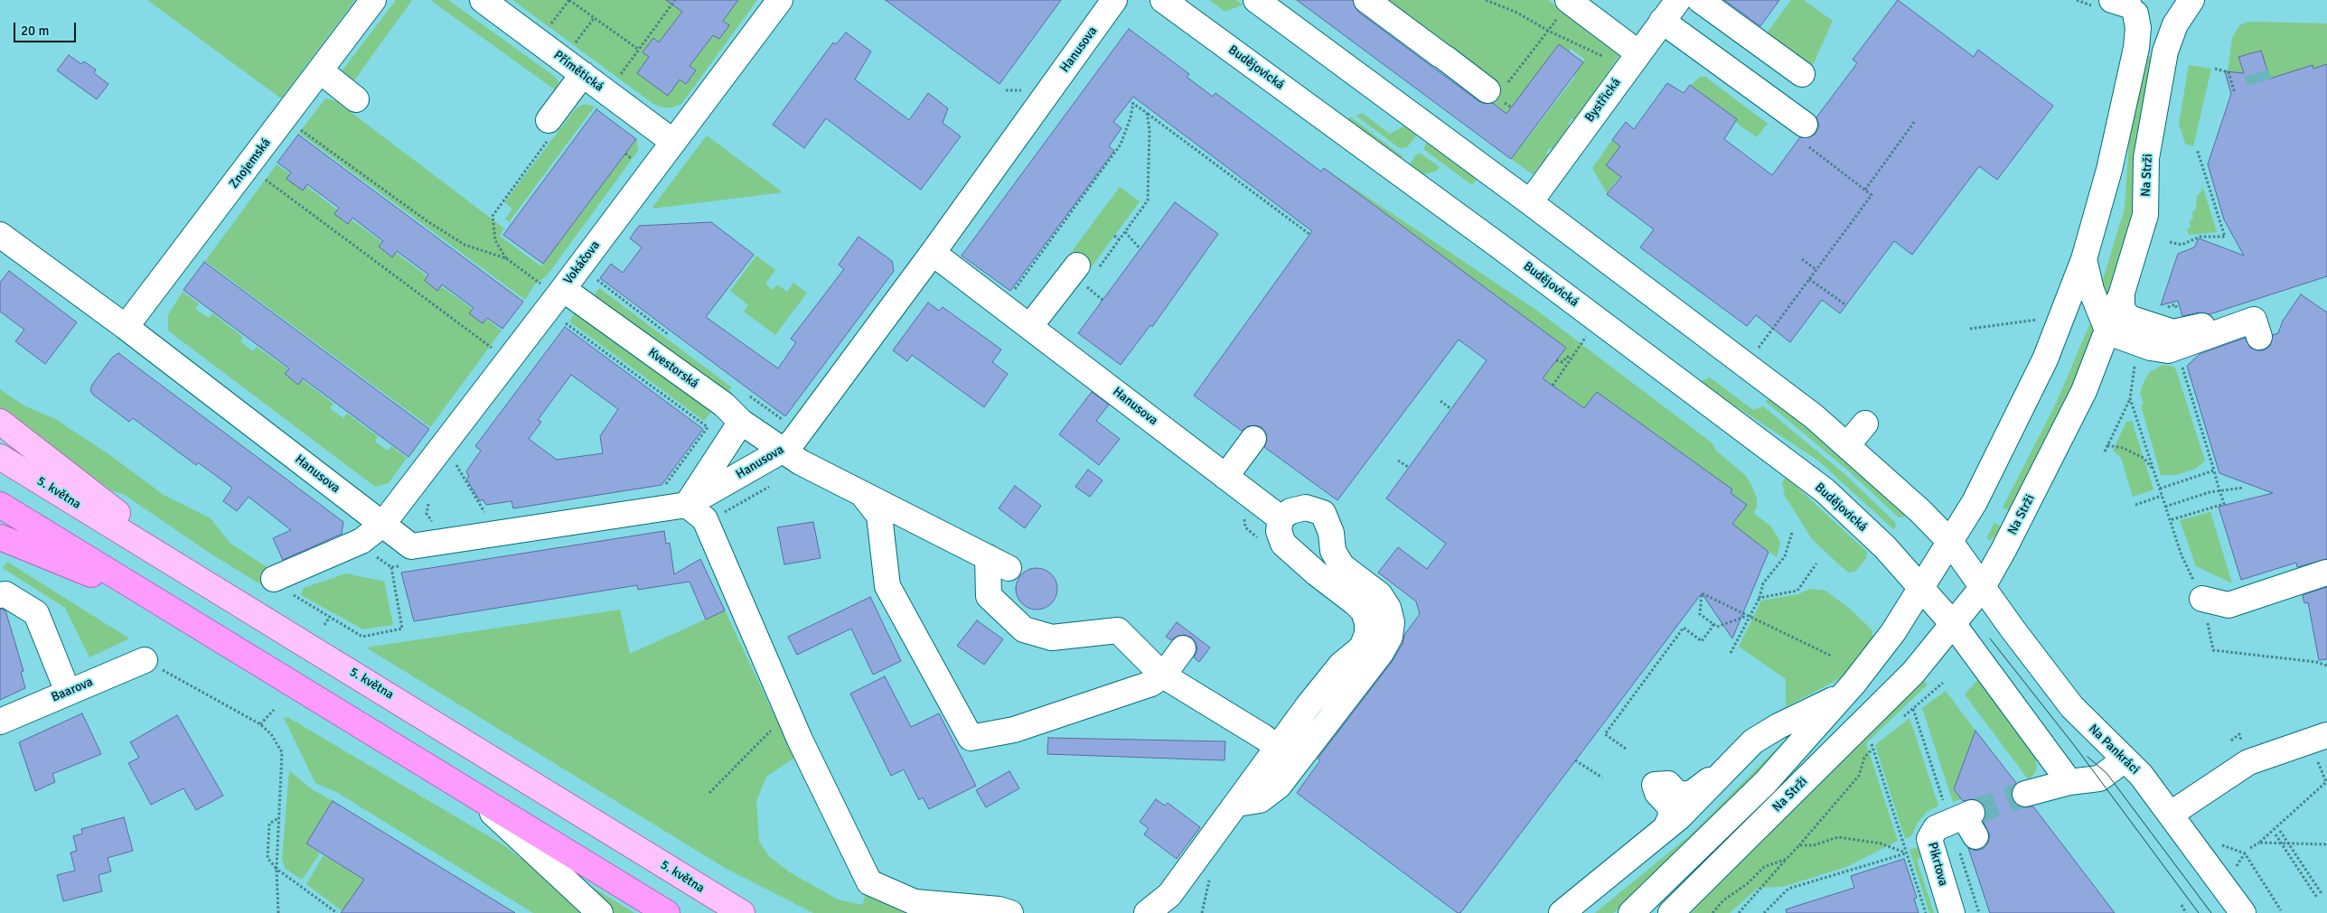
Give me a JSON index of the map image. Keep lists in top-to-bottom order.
{
  "streets": {
    "main road": ["5. května"],
    "street": [
      "Hanusova",
      "Budějovická",
      "Přímětická",
      "Bystřická",
      "Znojemská",
      "Na Strži",
      "Vokáčova",
      "Kvestorská",
      "Baarova",
      "Na Pankráci",
      "Pikrtova"
    ]
  },
  "crossings": [
    ["Hanusova", "Znojemská"],
    ["Hanusova", "Vokáčova"],
    ["Hanusova", "Kvestorská"],
    ["Budějovická", "Na Strži"],
    ["Přímětická", "Vokáčova"],
    ["Na Strži", "Na Pankráci"],
    ["Vokáčova", "Kvestorská"]
  ],
  "scale_bar": "20 m"
}
